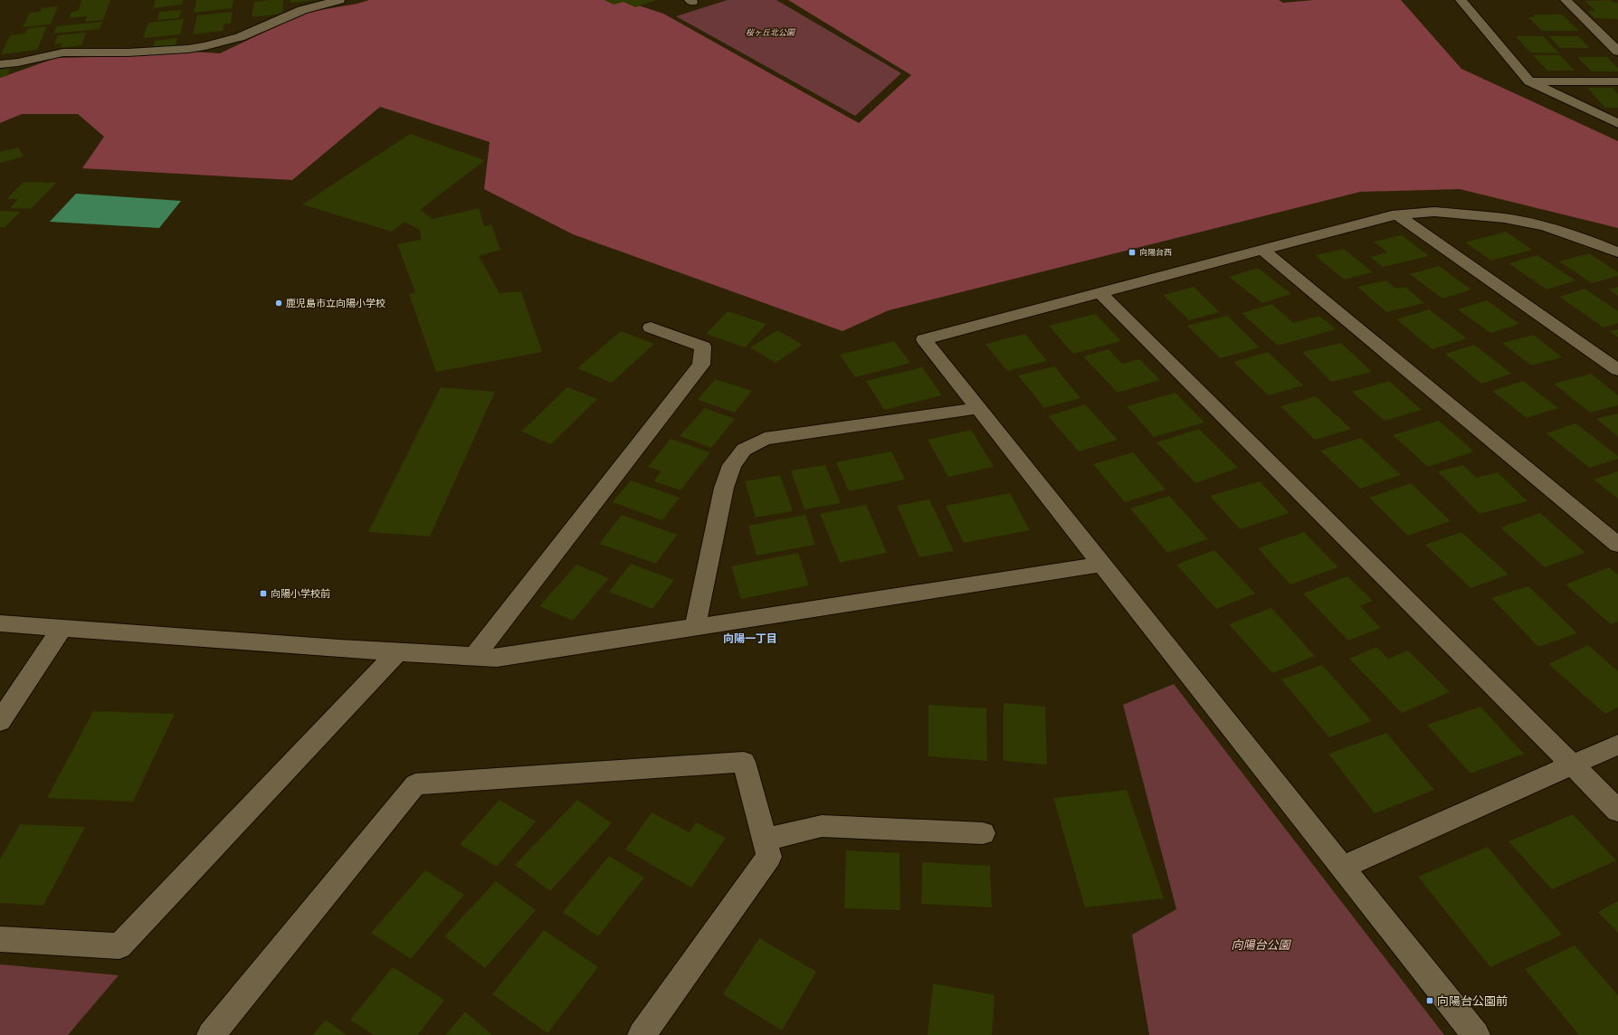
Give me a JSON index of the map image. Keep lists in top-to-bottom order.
{
  "districts": ["向陽一丁目"],
  "parks": ["桜ヶ丘北公園", "向陽台公園"],
  "places": {
    "transit": ["向陽台西", "向陽小学校前", "向陽台公園前"],
    "other": ["鹿児島市立向陽小学校"]
  }
}
